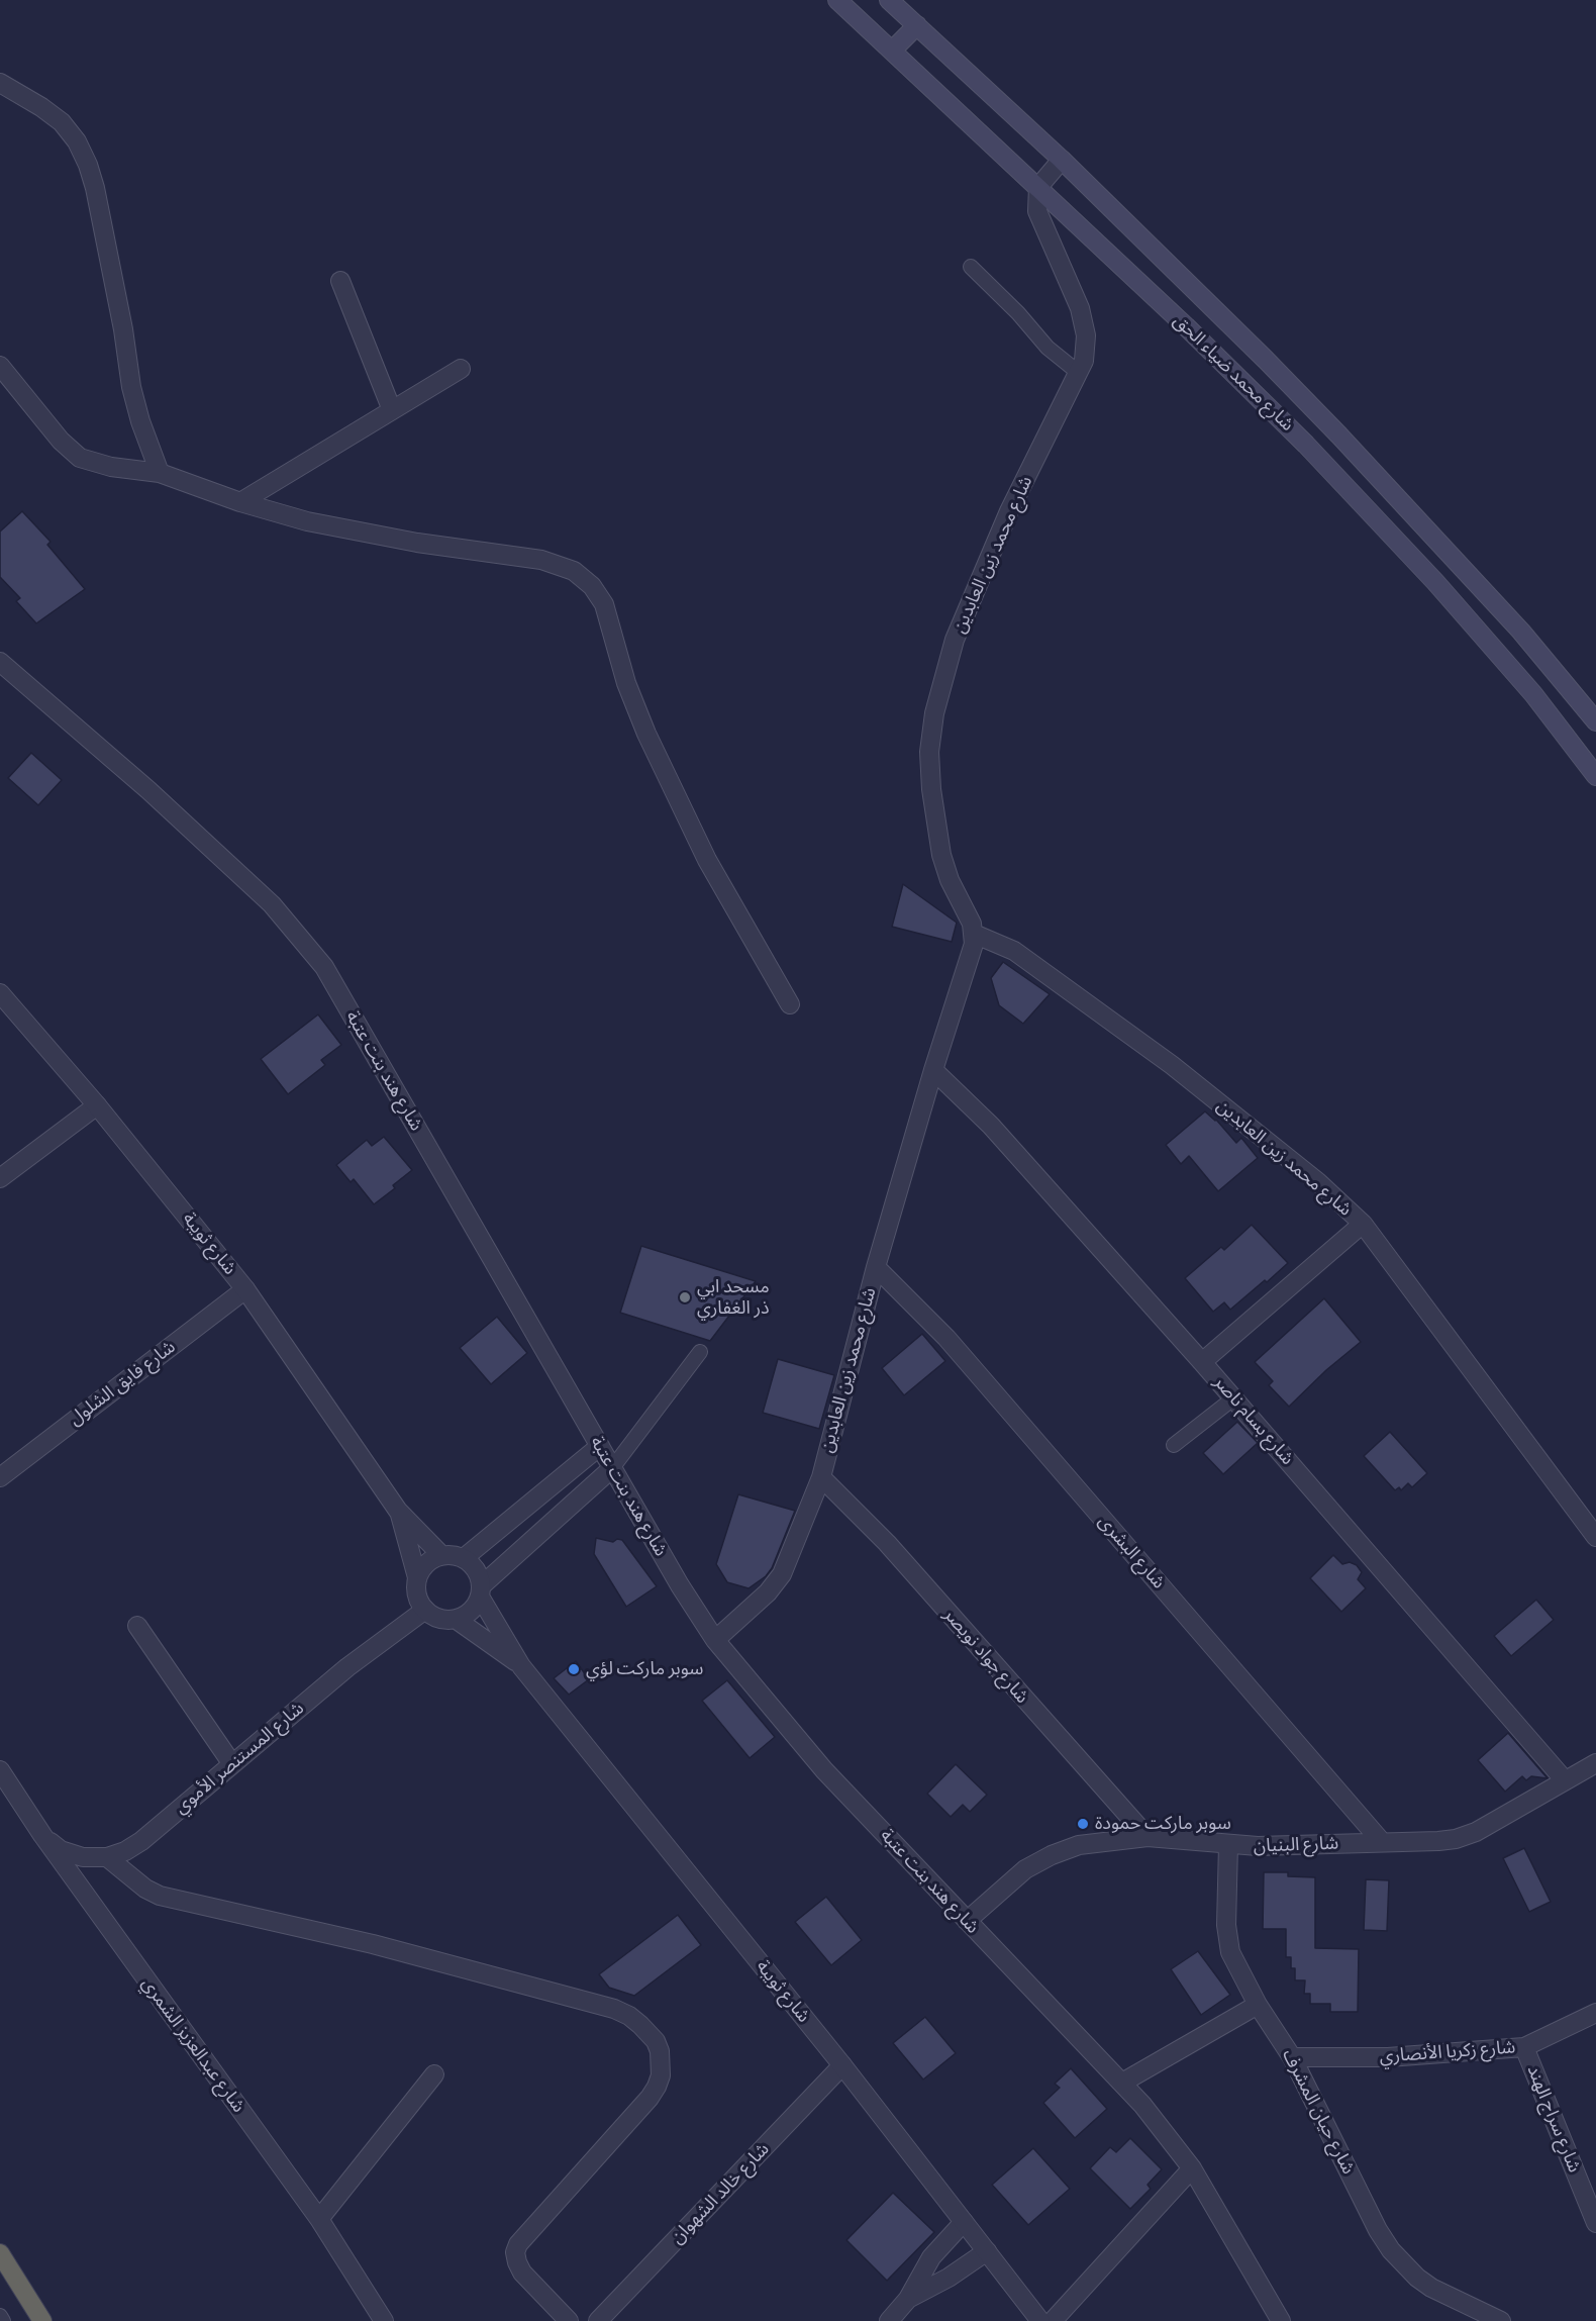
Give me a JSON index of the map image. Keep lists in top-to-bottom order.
{
  "streets": {
    "main road": ["شارع محمد ضياء الحق"],
    "street": [
      "شارع محمد زين العابدين",
      "شارع هند بنت عتبة",
      "شارع ثويبة",
      "شارع فايق الشلول",
      "شارع بسام ناصر",
      "شارع البشرى",
      "شارع جواد نويصر",
      "شارع المستنصر الأموي",
      "شارع البنيان",
      "شارع عبدالعزيز الشمري",
      "شارع زكريا الأنصاري",
      "شارع حيان المشرف",
      "شارع سراج الهند",
      "شارع خالد الشهوان"
    ]
  },
  "crossings": [
    ["شارع محمد ضياء الحق", "شارع محمد زين العابدين"],
    ["شارع محمد زين العابدين", "شارع هند بنت عتبة"],
    ["شارع محمد زين العابدين", "شارع بسام ناصر"],
    ["شارع محمد زين العابدين", "شارع البشرى"],
    ["شارع محمد زين العابدين", "شارع جواد نويصر"],
    ["شارع هند بنت عتبة", "شارع البنيان"],
    ["شارع ثويبة", "شارع فايق الشلول"],
    ["شارع ثويبة", "شارع المستنصر الأموي"],
    ["شارع ثويبة", "شارع خالد الشهوان"],
    ["شارع بسام ناصر", "شارع البنيان"],
    ["شارع البشرى", "شارع البنيان"],
    ["شارع جواد نويصر", "شارع البنيان"],
    ["شارع المستنصر الأموي", "شارع عبدالعزيز الشمري"],
    ["شارع البنيان", "شارع حيان المشرف"],
    ["شارع زكريا الأنصاري", "شارع حيان المشرف"],
    ["شارع زكريا الأنصاري", "شارع سراج الهند"]
  ],
  "places": ["مسحد ابي ذر الغفاري", "سوبر ماركت لؤي", "سوبر ماركت حمودة"]
}
